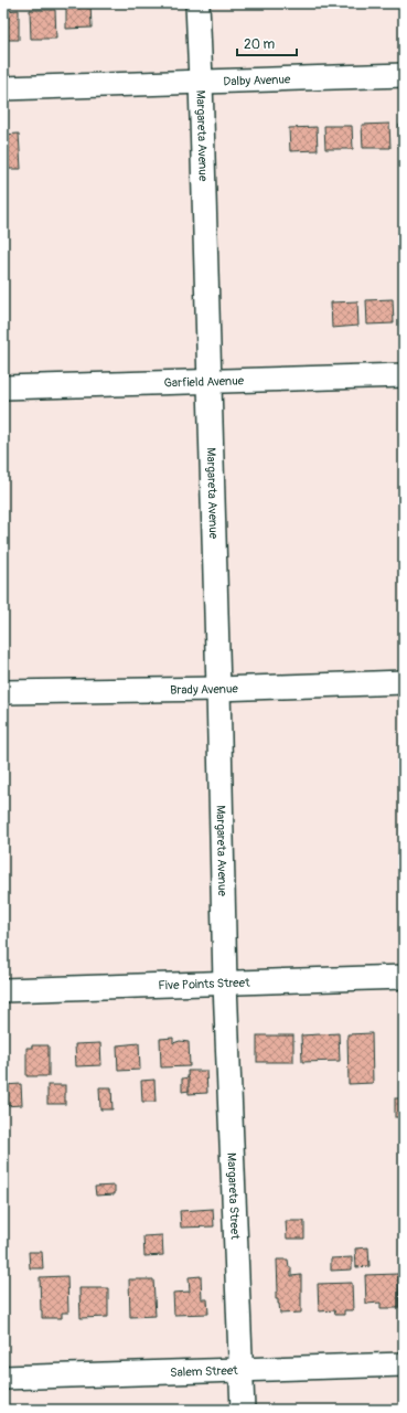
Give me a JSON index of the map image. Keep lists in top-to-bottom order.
{
  "streets": {
    "street": [
      "Dalby Avenue",
      "Margareta Avenue",
      "Garfield Avenue",
      "Brady Avenue",
      "Five Points Street",
      "Margareta Street",
      "Salem Street"
    ]
  },
  "crossings": [
    ["Dalby Avenue", "Margareta Avenue"],
    ["Margareta Avenue", "Garfield Avenue"],
    ["Margareta Avenue", "Brady Avenue"],
    ["Margareta Avenue", "Five Points Street"],
    ["Margareta Avenue", "Margareta Street"],
    ["Five Points Street", "Margareta Street"],
    ["Margareta Street", "Salem Street"]
  ],
  "scale_bar": "20 m"
}
